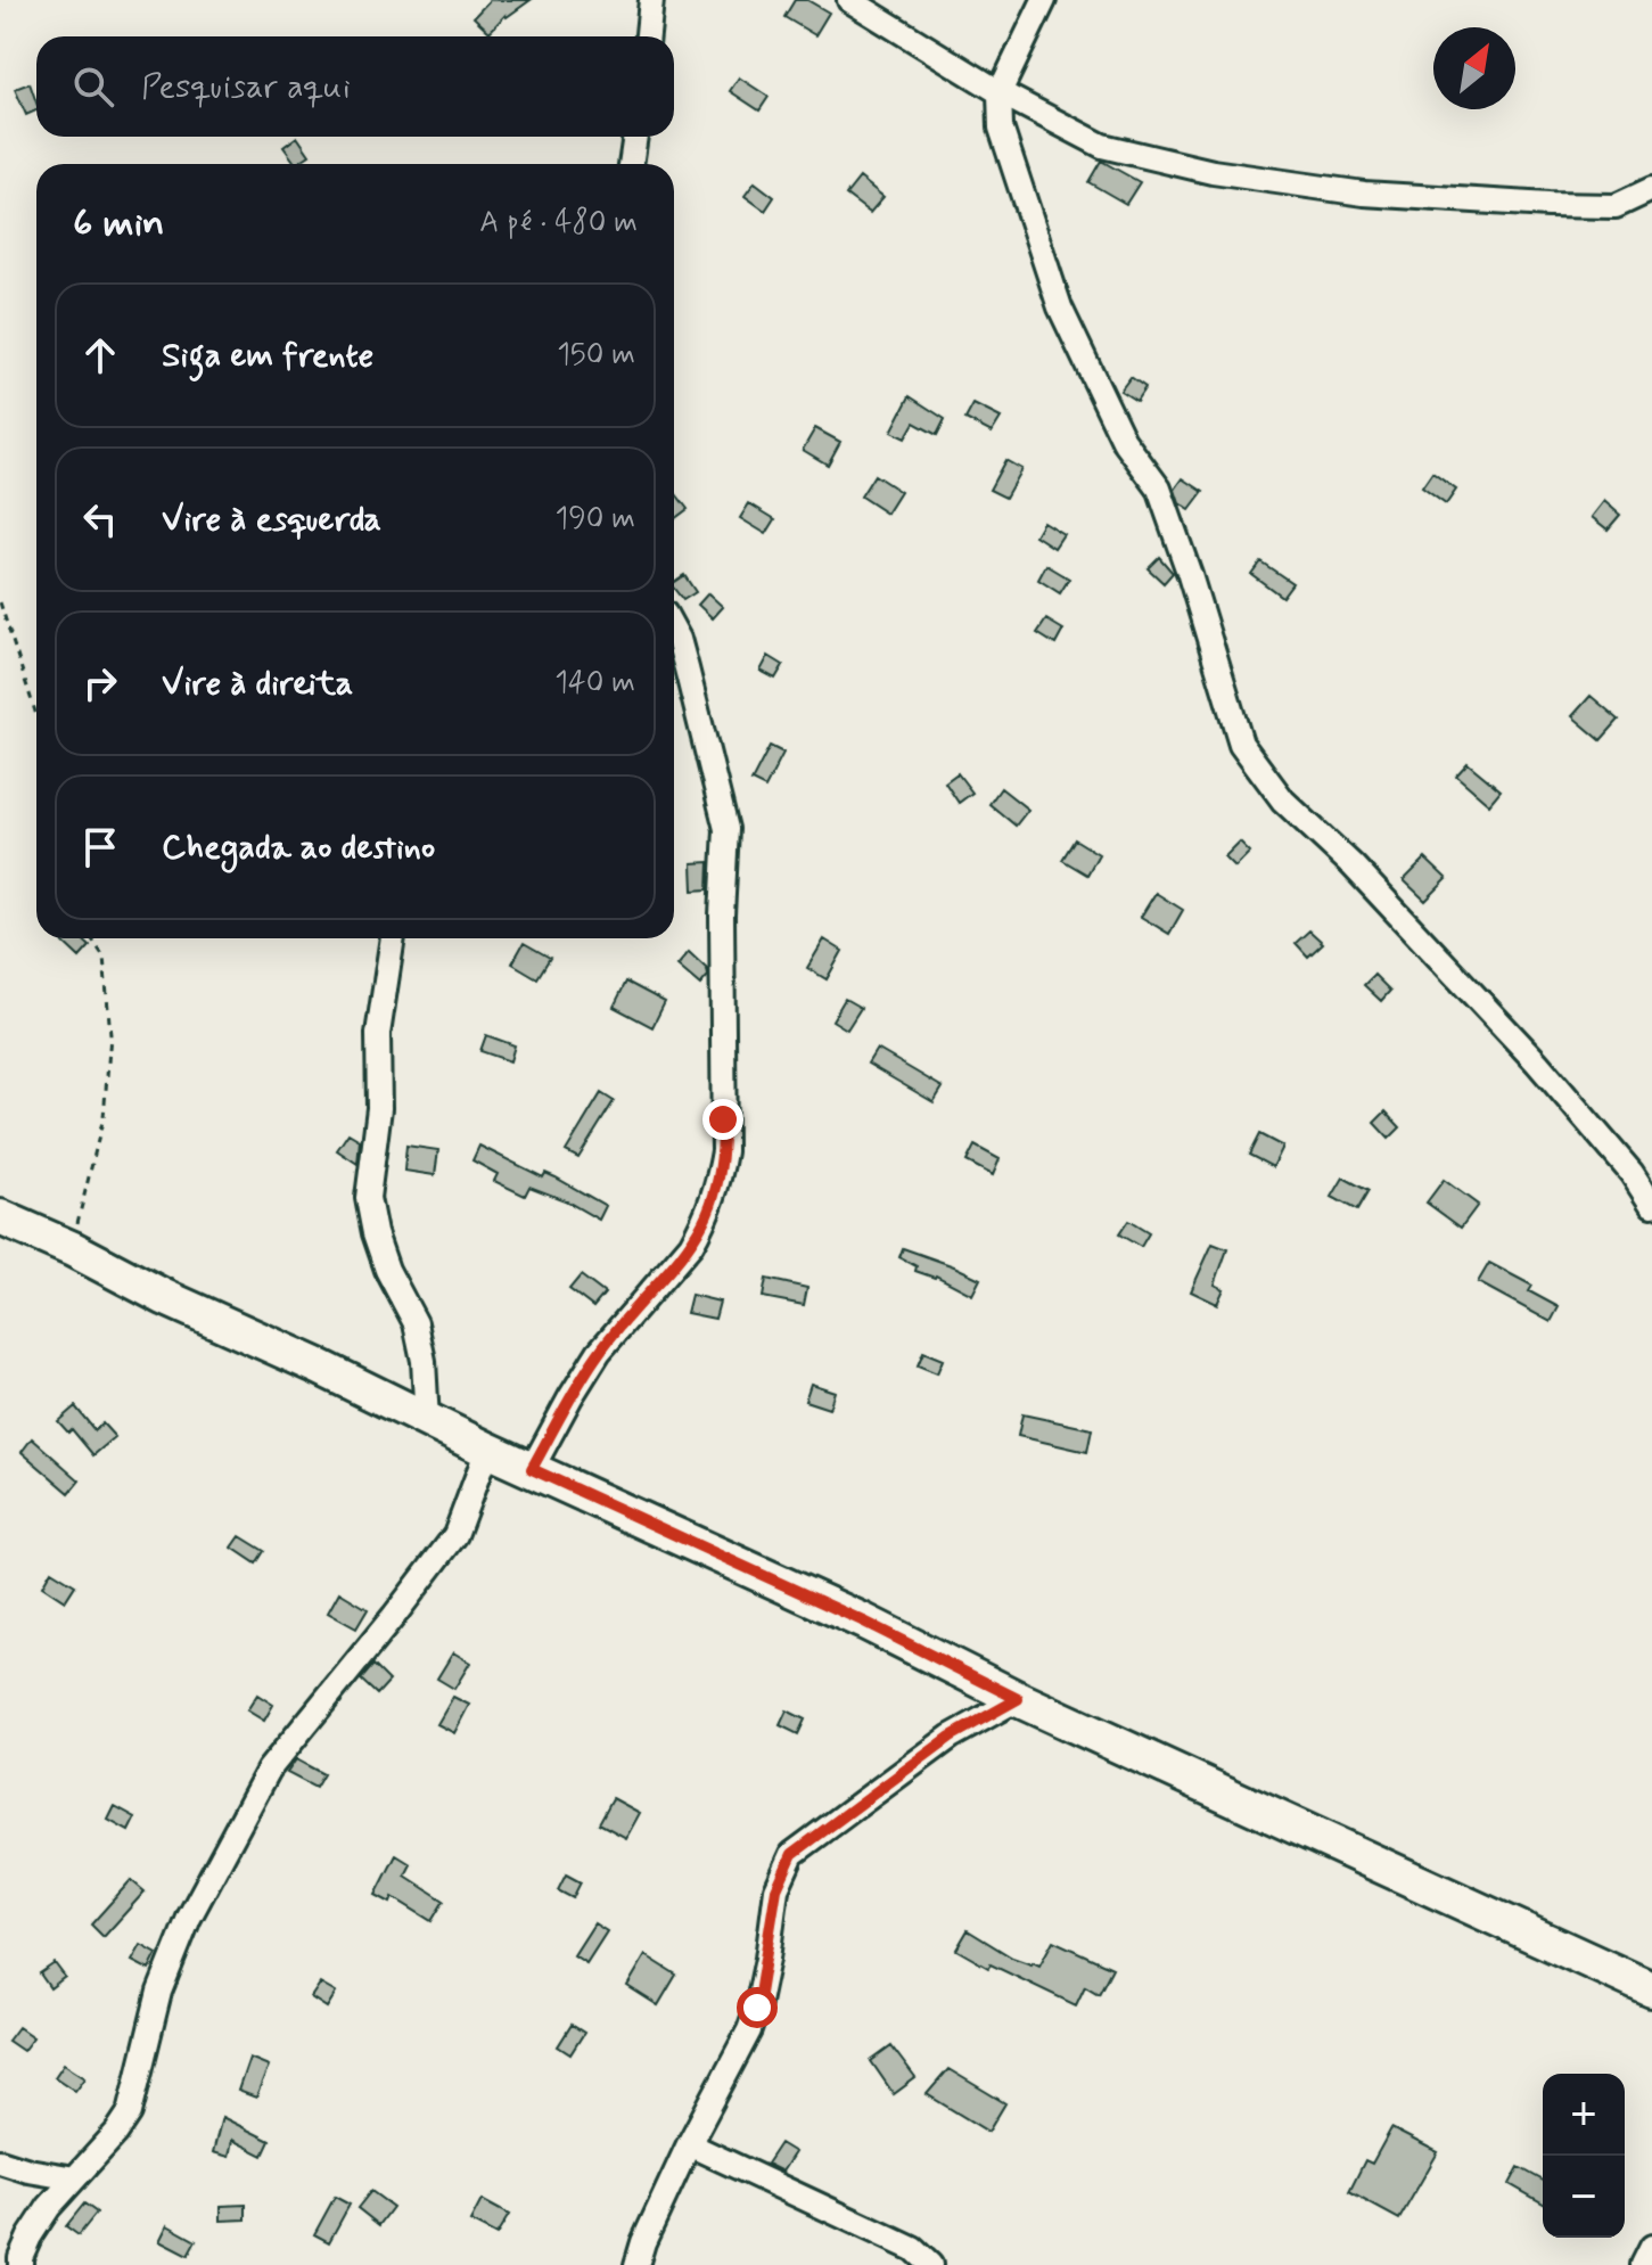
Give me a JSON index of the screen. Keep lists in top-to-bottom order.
{
  "north": "top right",
  "page": {
    "search": "Pesquisar aqui",
    "heading": ["6 min", "A pé · 480 m"],
    "list": [
      ["Siga em frente", "150 m"],
      ["Vire à esquerda", "190 m"],
      ["Vire à direita", "140 m"],
      "Chegada ao destino"
    ],
    "map_buttons": ["+", "−"]
  }
}
